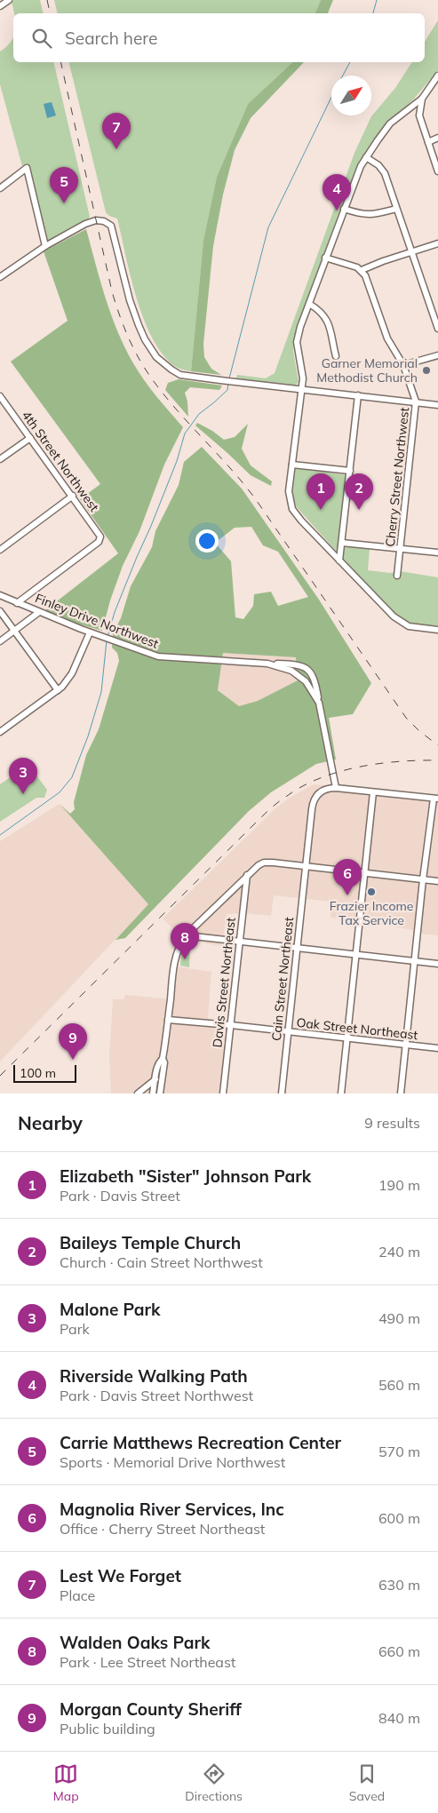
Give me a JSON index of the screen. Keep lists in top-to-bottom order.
{
  "streets": {
    "street": [
      "4th Street Northwest",
      "Cherry Street Northwest",
      "Finley Drive Northwest",
      "Cain Street Northeast",
      "Davis Street Northeast",
      "Oak Street Northeast"
    ]
  },
  "crossings": [
    ["4th Street Northwest", "Finley Drive Northwest"],
    ["Finley Drive Northwest", "Cain Street Northeast"],
    ["Cain Street Northeast", "Oak Street Northeast"],
    ["Davis Street Northeast", "Oak Street Northeast"]
  ],
  "places": ["Garner Memorial Methodist Church", "Frazier Income Tax Service"],
  "scale_bar": "100 m",
  "north": "top right",
  "page": {
    "search": "Search here",
    "pins": [
      "7",
      "5",
      "4",
      "1",
      "2",
      "3",
      "6",
      "8",
      "9"
    ],
    "scale": "100 m",
    "heading": ["Nearby", "9 results"],
    "list": [
      {
        "mark": "1",
        "name": "Elizabeth \"Sister\" Johnson Park",
        "note": "Park · Davis Street",
        "value": "190 m"
      },
      {
        "mark": "2",
        "name": "Baileys Temple Church",
        "note": "Church · Cain Street Northwest",
        "value": "240 m"
      },
      {
        "mark": "3",
        "name": "Malone Park",
        "note": "Park",
        "value": "490 m"
      },
      {
        "mark": "4",
        "name": "Riverside Walking Path",
        "note": "Park · Davis Street Northwest",
        "value": "560 m"
      },
      {
        "mark": "5",
        "name": "Carrie Matthews Recreation Center",
        "note": "Sports · Memorial Drive Northwest",
        "value": "570 m"
      },
      {
        "mark": "6",
        "name": "Magnolia River Services, Inc",
        "note": "Office · Cherry Street Northeast",
        "value": "600 m"
      },
      {
        "mark": "7",
        "name": "Lest We Forget",
        "note": "Place",
        "value": "630 m"
      },
      {
        "mark": "8",
        "name": "Walden Oaks Park",
        "note": "Park · Lee Street Northeast",
        "value": "660 m"
      },
      {
        "mark": "9",
        "name": "Morgan County Sheriff",
        "note": "Public building",
        "value": "840 m"
      }
    ],
    "nav": ["Map", "Directions", "Saved"]
  }
}
